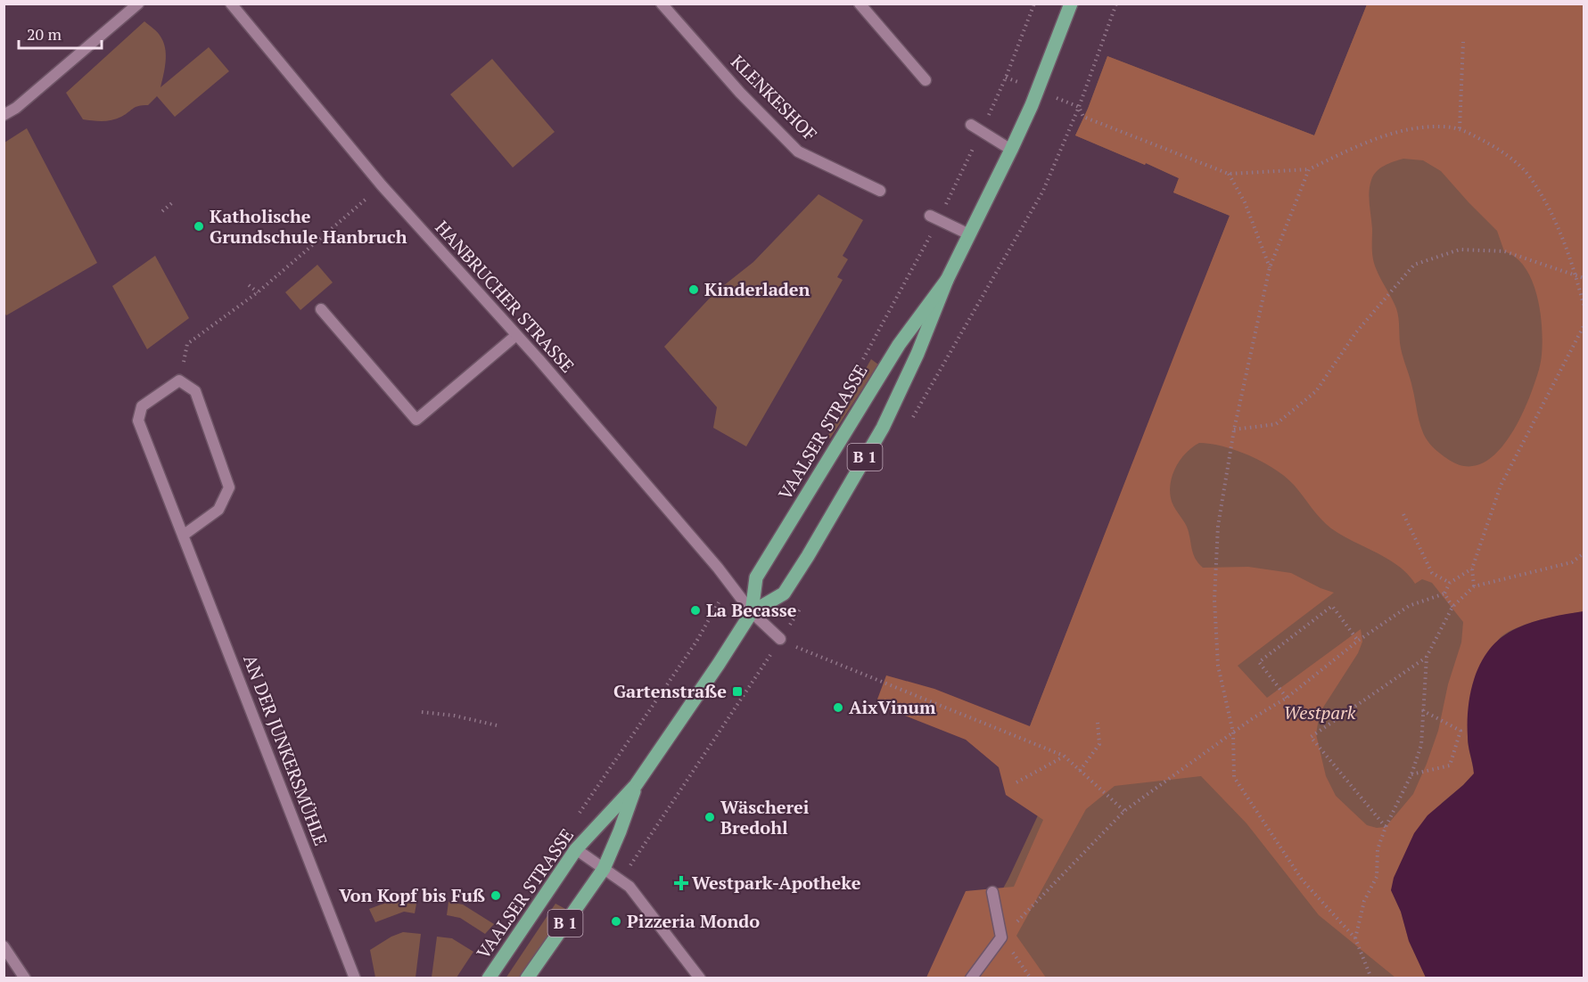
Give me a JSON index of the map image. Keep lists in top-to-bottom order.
{
  "streets": {
    "main road": ["VAALSER STRASSE", "B 1"],
    "street": ["KLENKESHOF", "HANBRUCHER STRASSE", "AN DER JUNKERSMÜHLE"]
  },
  "crossings": [
    ["HANBRUCHER STRASSE", "VAALSER STRASSE"]
  ],
  "parks": ["Westpark"],
  "places": {
    "other": [
      "Katholische Grundschule Hanbruch",
      "Kinderladen",
      "La Becasse",
      "AixVinum",
      "Wäscherei Bredohl",
      "Von Kopf bis Fuß",
      "Pizzeria Mondo"
    ],
    "transit": ["Gartenstraße"],
    "health": ["Westpark-Apotheke"]
  },
  "scale_bar": "20 m"
}
